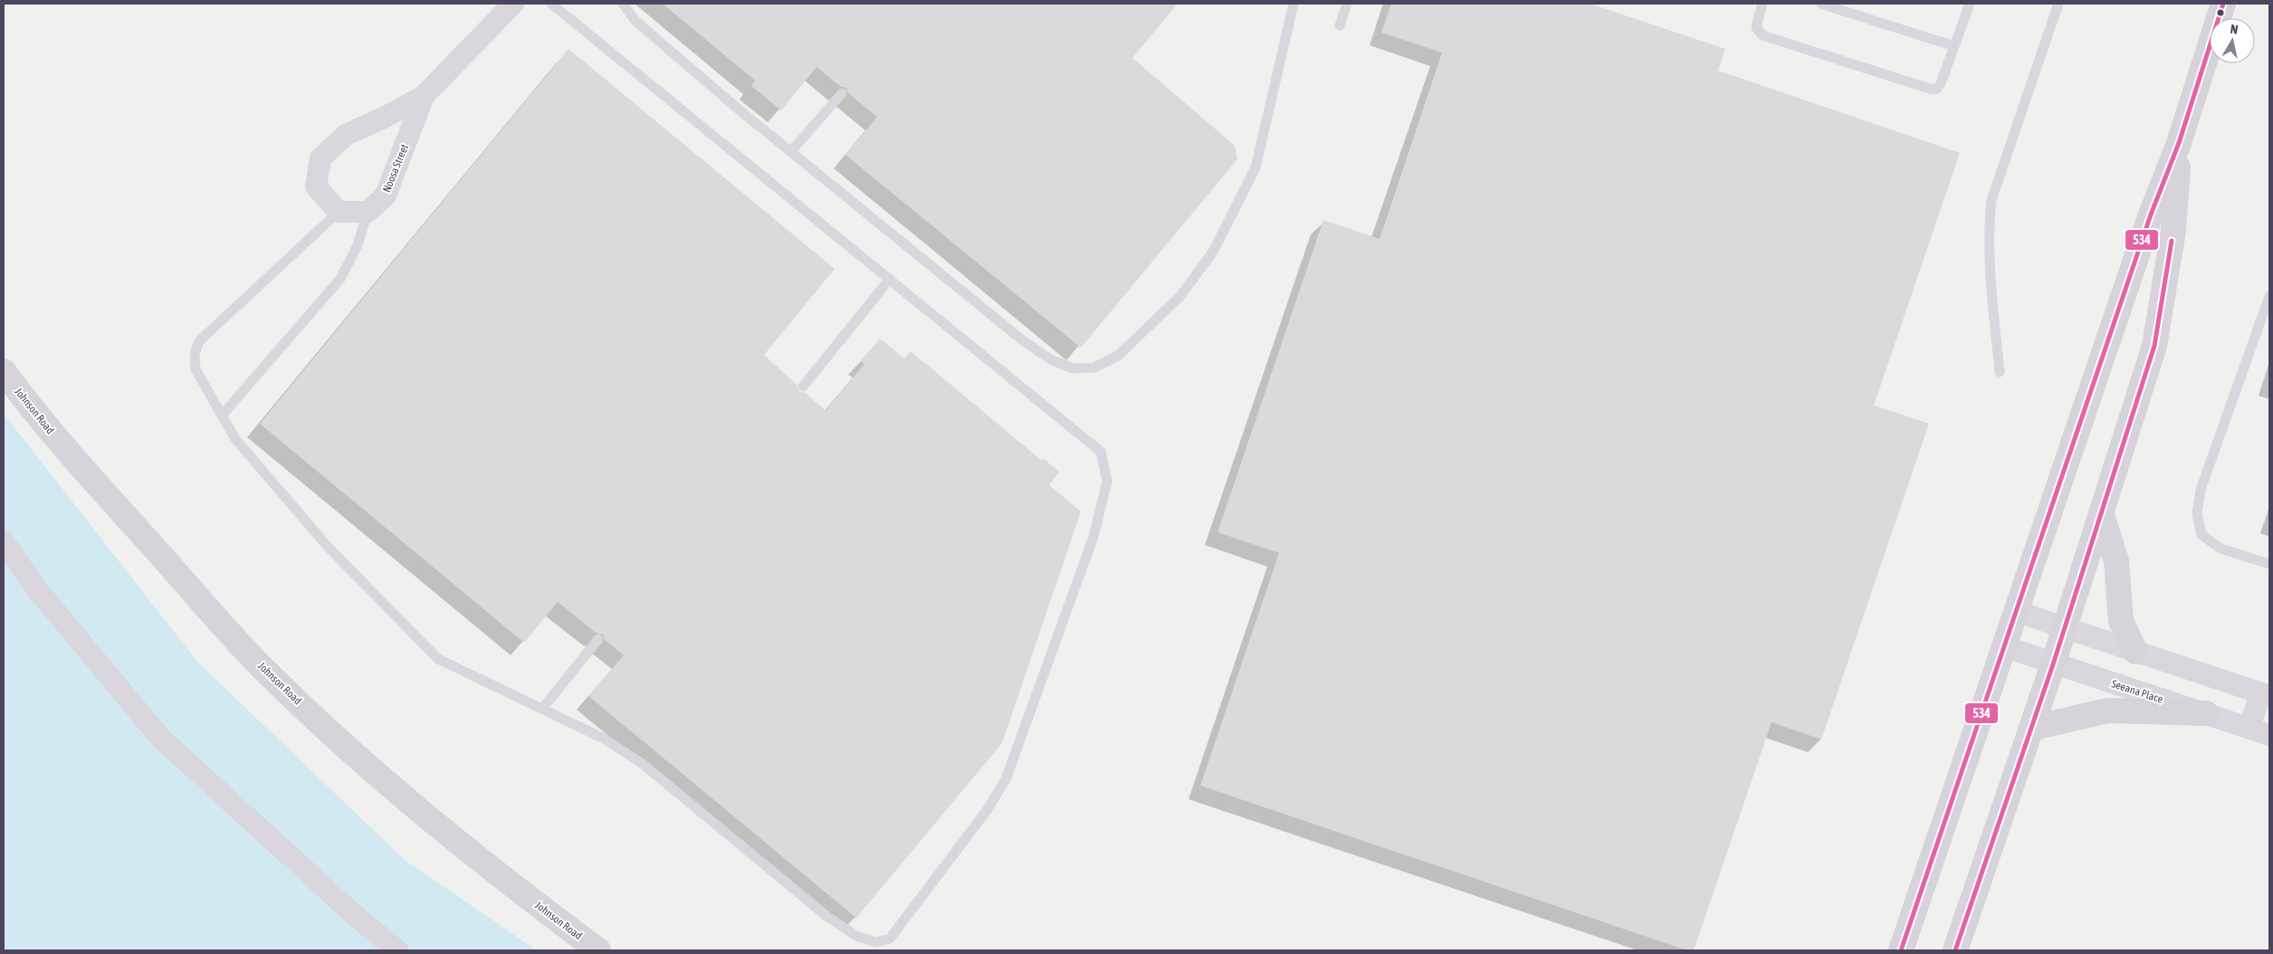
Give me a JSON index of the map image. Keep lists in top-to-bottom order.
{
  "streets": {
    "main road": ["Johnson Road"],
    "street": ["Noosa Street", "Seeana Place"]
  },
  "lines": ["transit line 534"],
  "north": "top"
}
